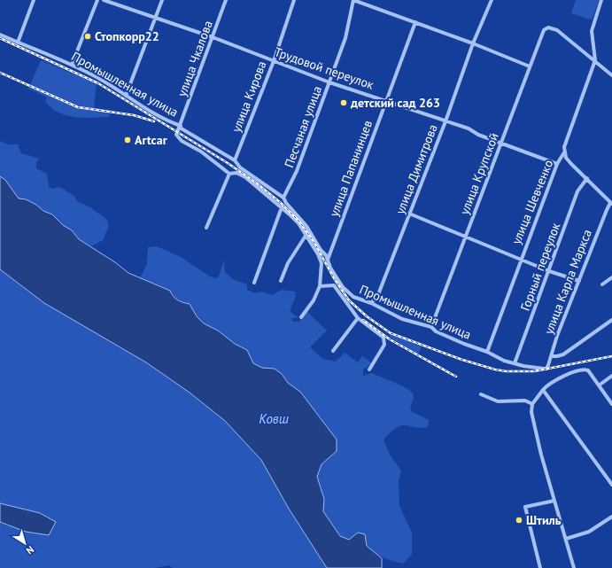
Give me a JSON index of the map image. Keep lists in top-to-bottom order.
{
  "streets": {
    "street": [
      "улица Чкалова",
      "Трудовой переулок",
      "Промышленная улица",
      "улица Кирова",
      "Песчаная улица",
      "улица Папанинцев",
      "улица Димитрова",
      "улица Крупской",
      "улица Шевченко",
      "Горный переулок",
      "улица Карла Маркса"
    ]
  },
  "crossings": [
    ["улица Чкалова", "Трудовой переулок"],
    ["улица Чкалова", "Промышленная улица"],
    ["Трудовой переулок", "улица Кирова"],
    ["Трудовой переулок", "Песчаная улица"],
    ["Трудовой переулок", "улица Папанинцев"],
    ["Трудовой переулок", "улица Димитрова"],
    ["Трудовой переулок", "улица Крупской"],
    ["Трудовой переулок", "улица Шевченко"],
    ["Промышленная улица", "улица Кирова"],
    ["Промышленная улица", "Песчаная улица"],
    ["Промышленная улица", "улица Папанинцев"],
    ["Промышленная улица", "улица Димитрова"],
    ["Промышленная улица", "улица Крупской"],
    ["Промышленная улица", "улица Шевченко"],
    ["Промышленная улица", "Горный переулок"],
    ["Промышленная улица", "улица Карла Маркса"],
    ["улица Крупской", "улица Шевченко"]
  ],
  "water": ["Ковш"],
  "places": [
    "Стопкорр22",
    "детский сад 263",
    "Artcar",
    "Штиль"
  ],
  "north": "bottom right"
}
